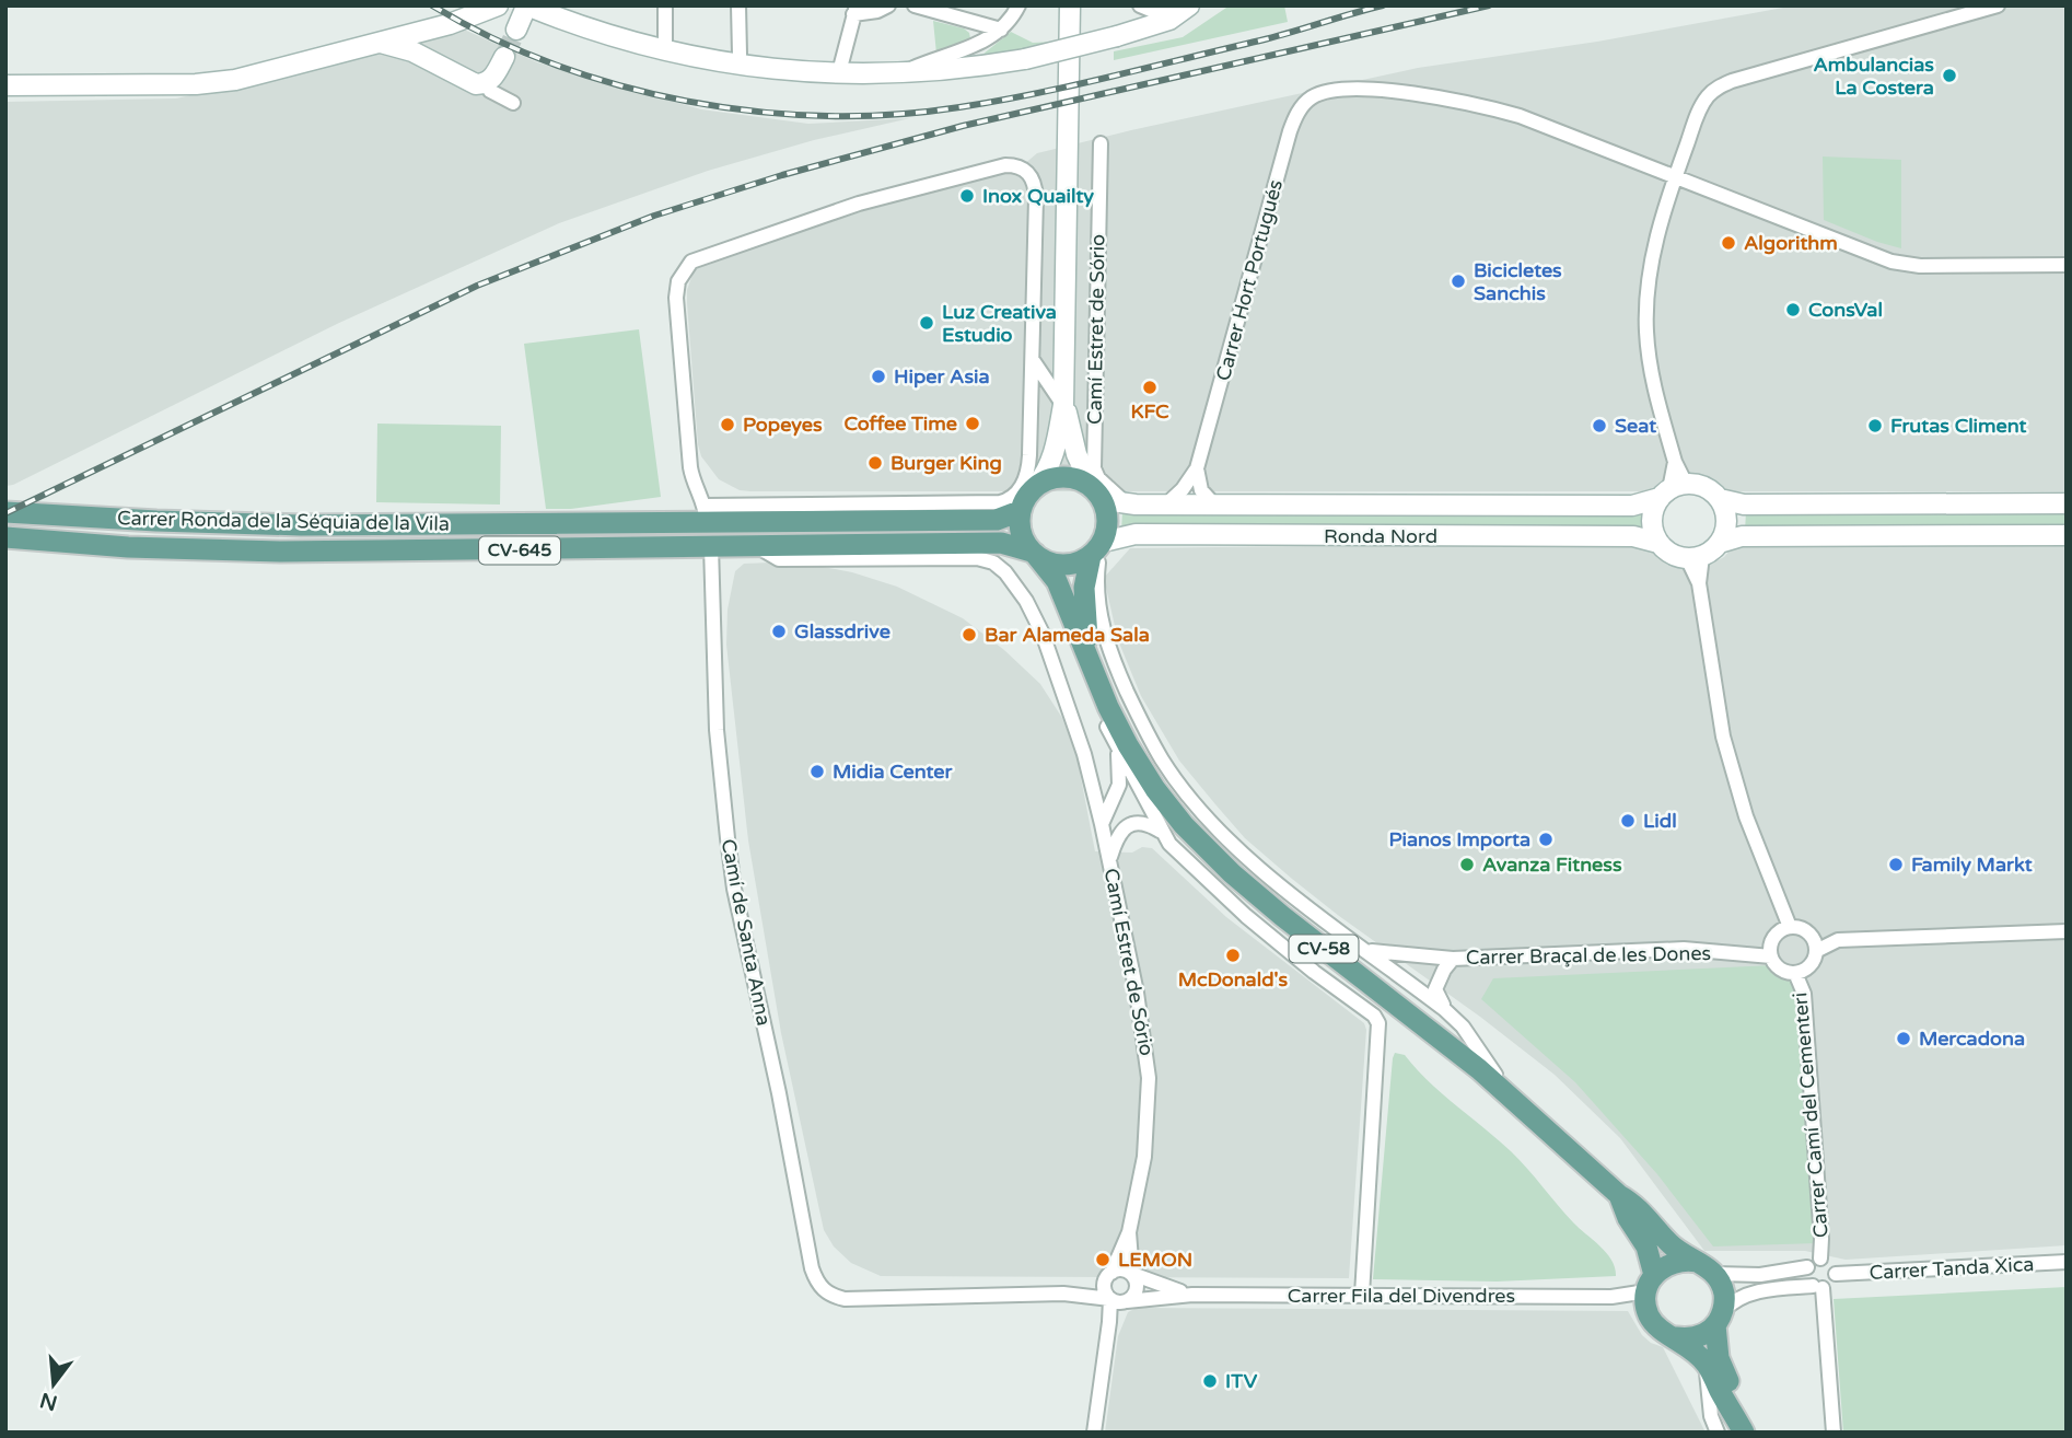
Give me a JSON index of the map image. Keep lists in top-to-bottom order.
{
  "streets": {
    "main road": [
      "Carrer Ronda de la Séquia de la Vila",
      "Ronda Nord",
      "CV-645",
      "CV-58"
    ],
    "street": [
      "Carrer Hort Portugués",
      "Camí Estret de Sório",
      "Camí de Santa Anna",
      "Carrer Braçal de les Dones",
      "Carrer Camí del Cementeri",
      "Carrer Tanda Xica",
      "Carrer Fila del Divendres"
    ]
  },
  "crossings": [
    ["Carrer Hort Portugués", "Ronda Nord"],
    ["Camí Estret de Sório", "Carrer Ronda de la Séquia de la Vila"],
    ["Camí Estret de Sório", "Ronda Nord"],
    ["Camí Estret de Sório", "CV-645"],
    ["Camí Estret de Sório", "CV-58"],
    ["Camí Estret de Sório", "Carrer Fila del Divendres"],
    ["Carrer Ronda de la Séquia de la Vila", "Ronda Nord"],
    ["Carrer Ronda de la Séquia de la Vila", "CV-645"],
    ["Carrer Ronda de la Séquia de la Vila", "Camí de Santa Anna"],
    ["Carrer Ronda de la Séquia de la Vila", "CV-58"],
    ["Ronda Nord", "CV-645"],
    ["Ronda Nord", "CV-58"],
    ["CV-645", "CV-58"],
    ["Camí de Santa Anna", "Carrer Fila del Divendres"],
    ["CV-58", "Carrer Fila del Divendres"],
    ["Carrer Braçal de les Dones", "Carrer Camí del Cementeri"],
    ["Carrer Camí del Cementeri", "Carrer Tanda Xica"]
  ],
  "places": [
    "Ambulancias La Costera",
    "Inox Quailty",
    "Algorithm",
    "Bicicletes Sanchis",
    "ConsVal",
    "Luz Creativa Estudio",
    "Hiper Asia",
    "KFC",
    "Coffee Time",
    "Popeyes",
    "Seat",
    "Frutas Climent",
    "Burger King",
    "Glassdrive",
    "Bar Alameda Sala",
    "Midia Center",
    "Lidl",
    "Pianos Importa",
    "Avanza Fitness",
    "Family Markt",
    "McDonald's",
    "Mercadona",
    "LEMON",
    "ITV"
  ],
  "north": "bottom"
}
